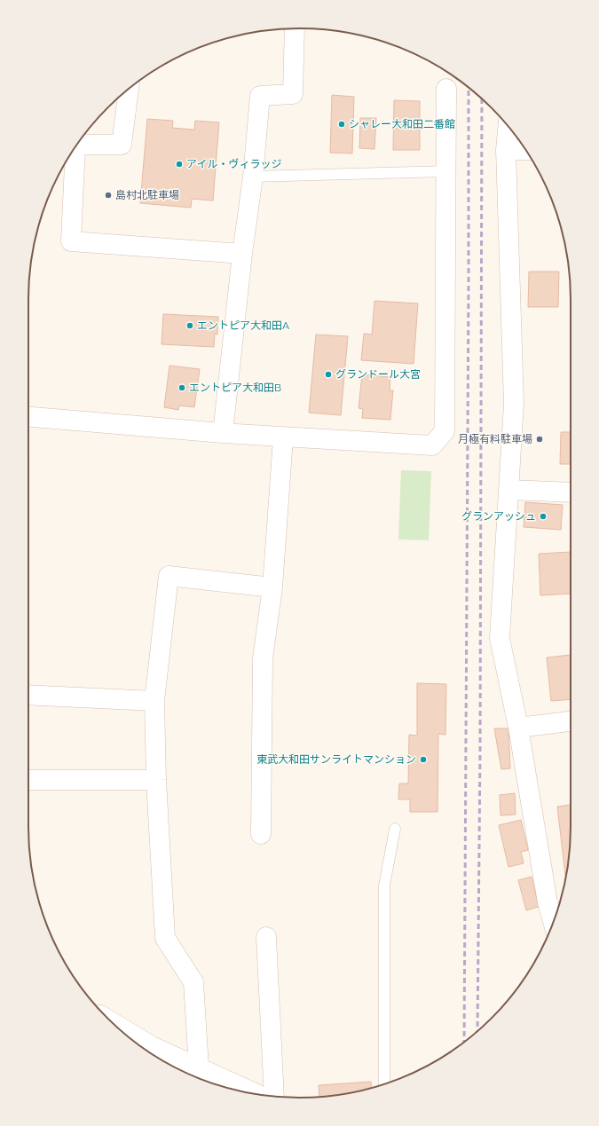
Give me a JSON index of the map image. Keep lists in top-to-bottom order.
{
  "places": [
    "シャレー大和田二番館",
    "アイル・ヴィラッジ",
    "島村北駐車場",
    "エントピア大和田A",
    "グランドール大宮",
    "エントピア大和田B",
    "月極有料駐車場",
    "グランアッシュ",
    "東武大和田サンライトマンション"
  ]
}
